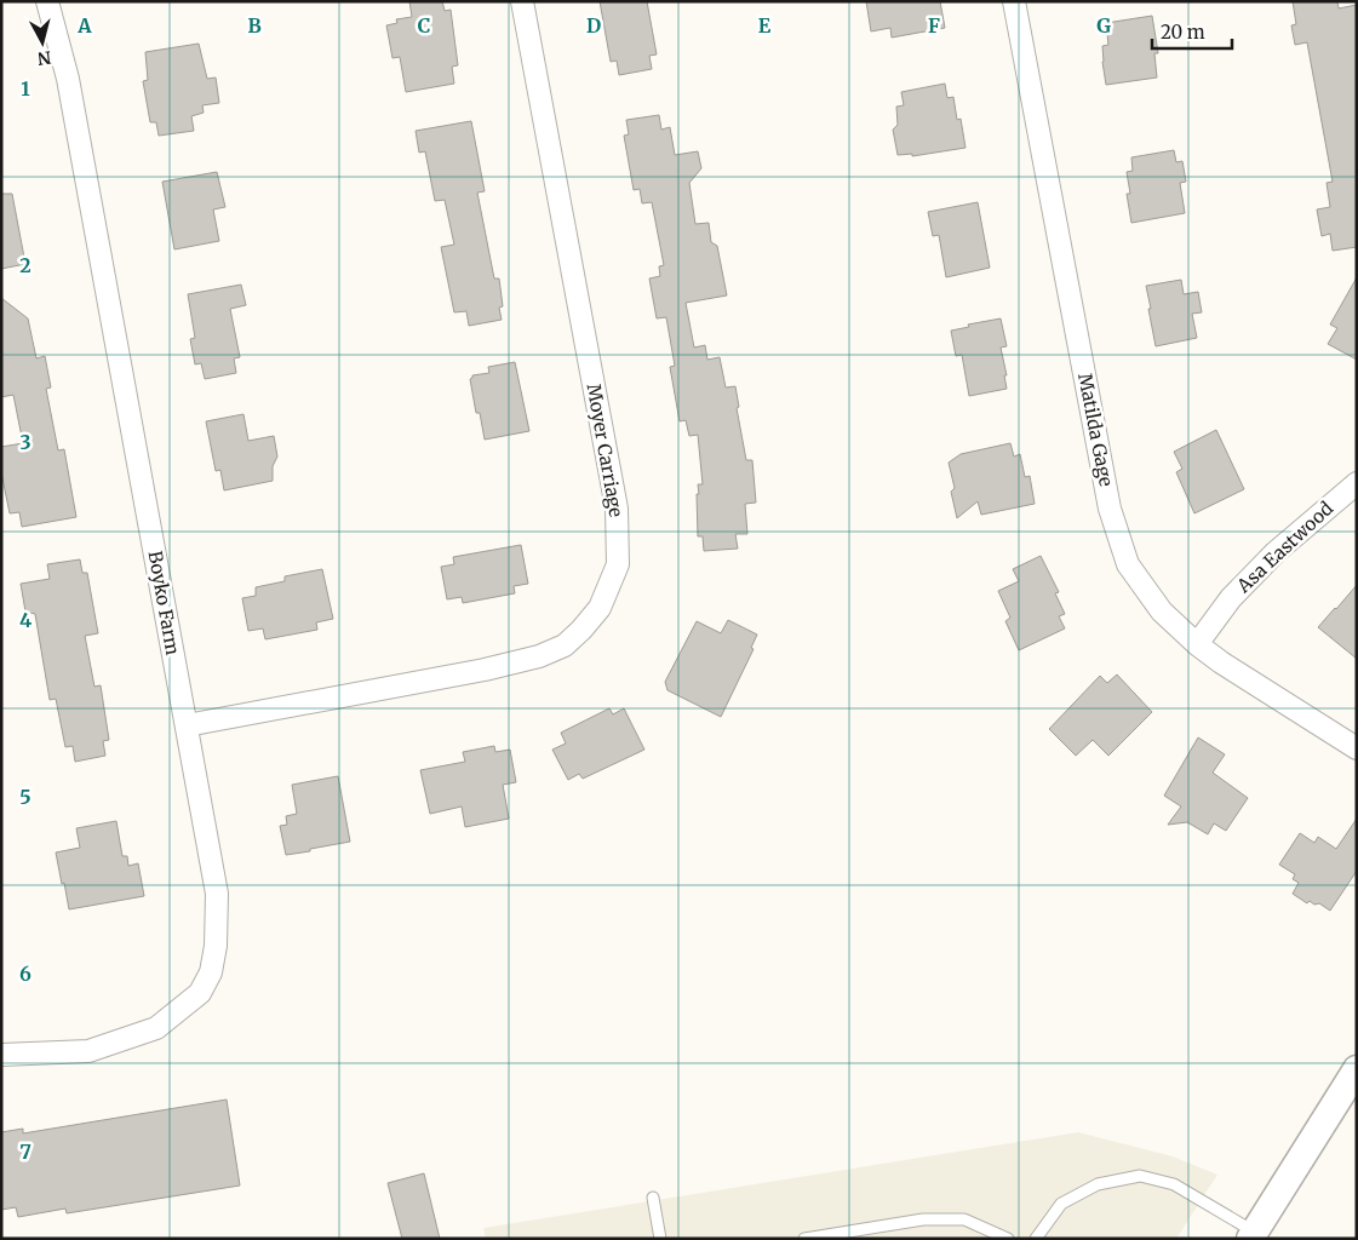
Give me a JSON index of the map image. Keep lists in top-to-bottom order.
{
  "streets": {
    "street": [
      "Matilda Gage",
      "Moyer Carriage",
      "Asa Eastwood",
      "Boyko Farm"
    ]
  },
  "crossings": [
    ["Matilda Gage", "Asa Eastwood"],
    ["Moyer Carriage", "Boyko Farm"]
  ],
  "scale_bar": "20 m",
  "north": "bottom",
  "grid": {
    "columns": [
      "A",
      "B",
      "C",
      "D",
      "E",
      "F",
      "G"
    ],
    "rows": [
      "1",
      "2",
      "3",
      "4",
      "5",
      "6",
      "7"
    ]
  }
}
